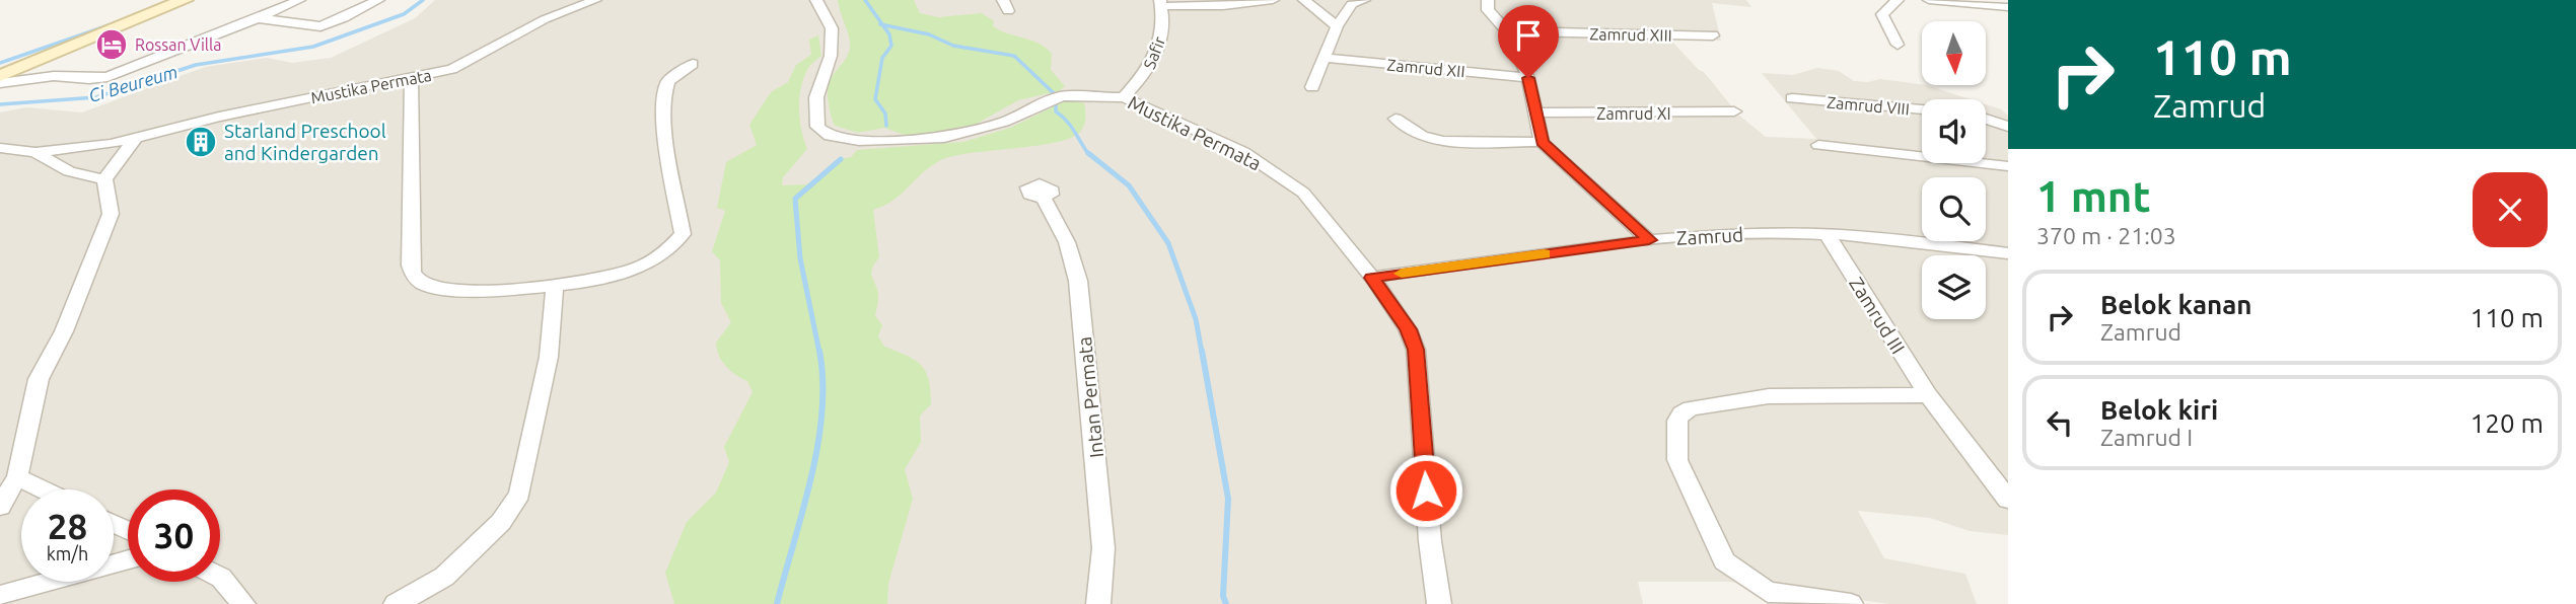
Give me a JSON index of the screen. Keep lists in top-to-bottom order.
{
  "streets": {
    "street": [
      "Zamrud XIII",
      "Safir",
      "Zamrud XII",
      "Mustika Permata",
      "Zamrud VIII",
      "Zamrud XI",
      "Zamrud",
      "Zamrud III",
      "Intan Permata"
    ]
  },
  "crossings": [
    ["Safir", "Mustika Permata"],
    ["Mustika Permata", "Zamrud"],
    ["Zamrud", "Zamrud III"]
  ],
  "water": ["Ci Beureum"],
  "places": {
    "hotel": ["Rossan Villa"],
    "building": ["Starland Preschool and Kindergarden"]
  },
  "north": "bottom",
  "page": {
    "turn": ["110 m", "Zamrud"],
    "heading": ["1 mnt", "370 m · 21:03"],
    "list": [
      {
        "name": "Belok kanan",
        "note": "Zamrud",
        "value": "110 m"
      },
      {
        "name": "Belok kiri",
        "note": "Zamrud I",
        "value": "120 m"
      }
    ],
    "speed": "28 km/h",
    "limit": "30"
  }
}
